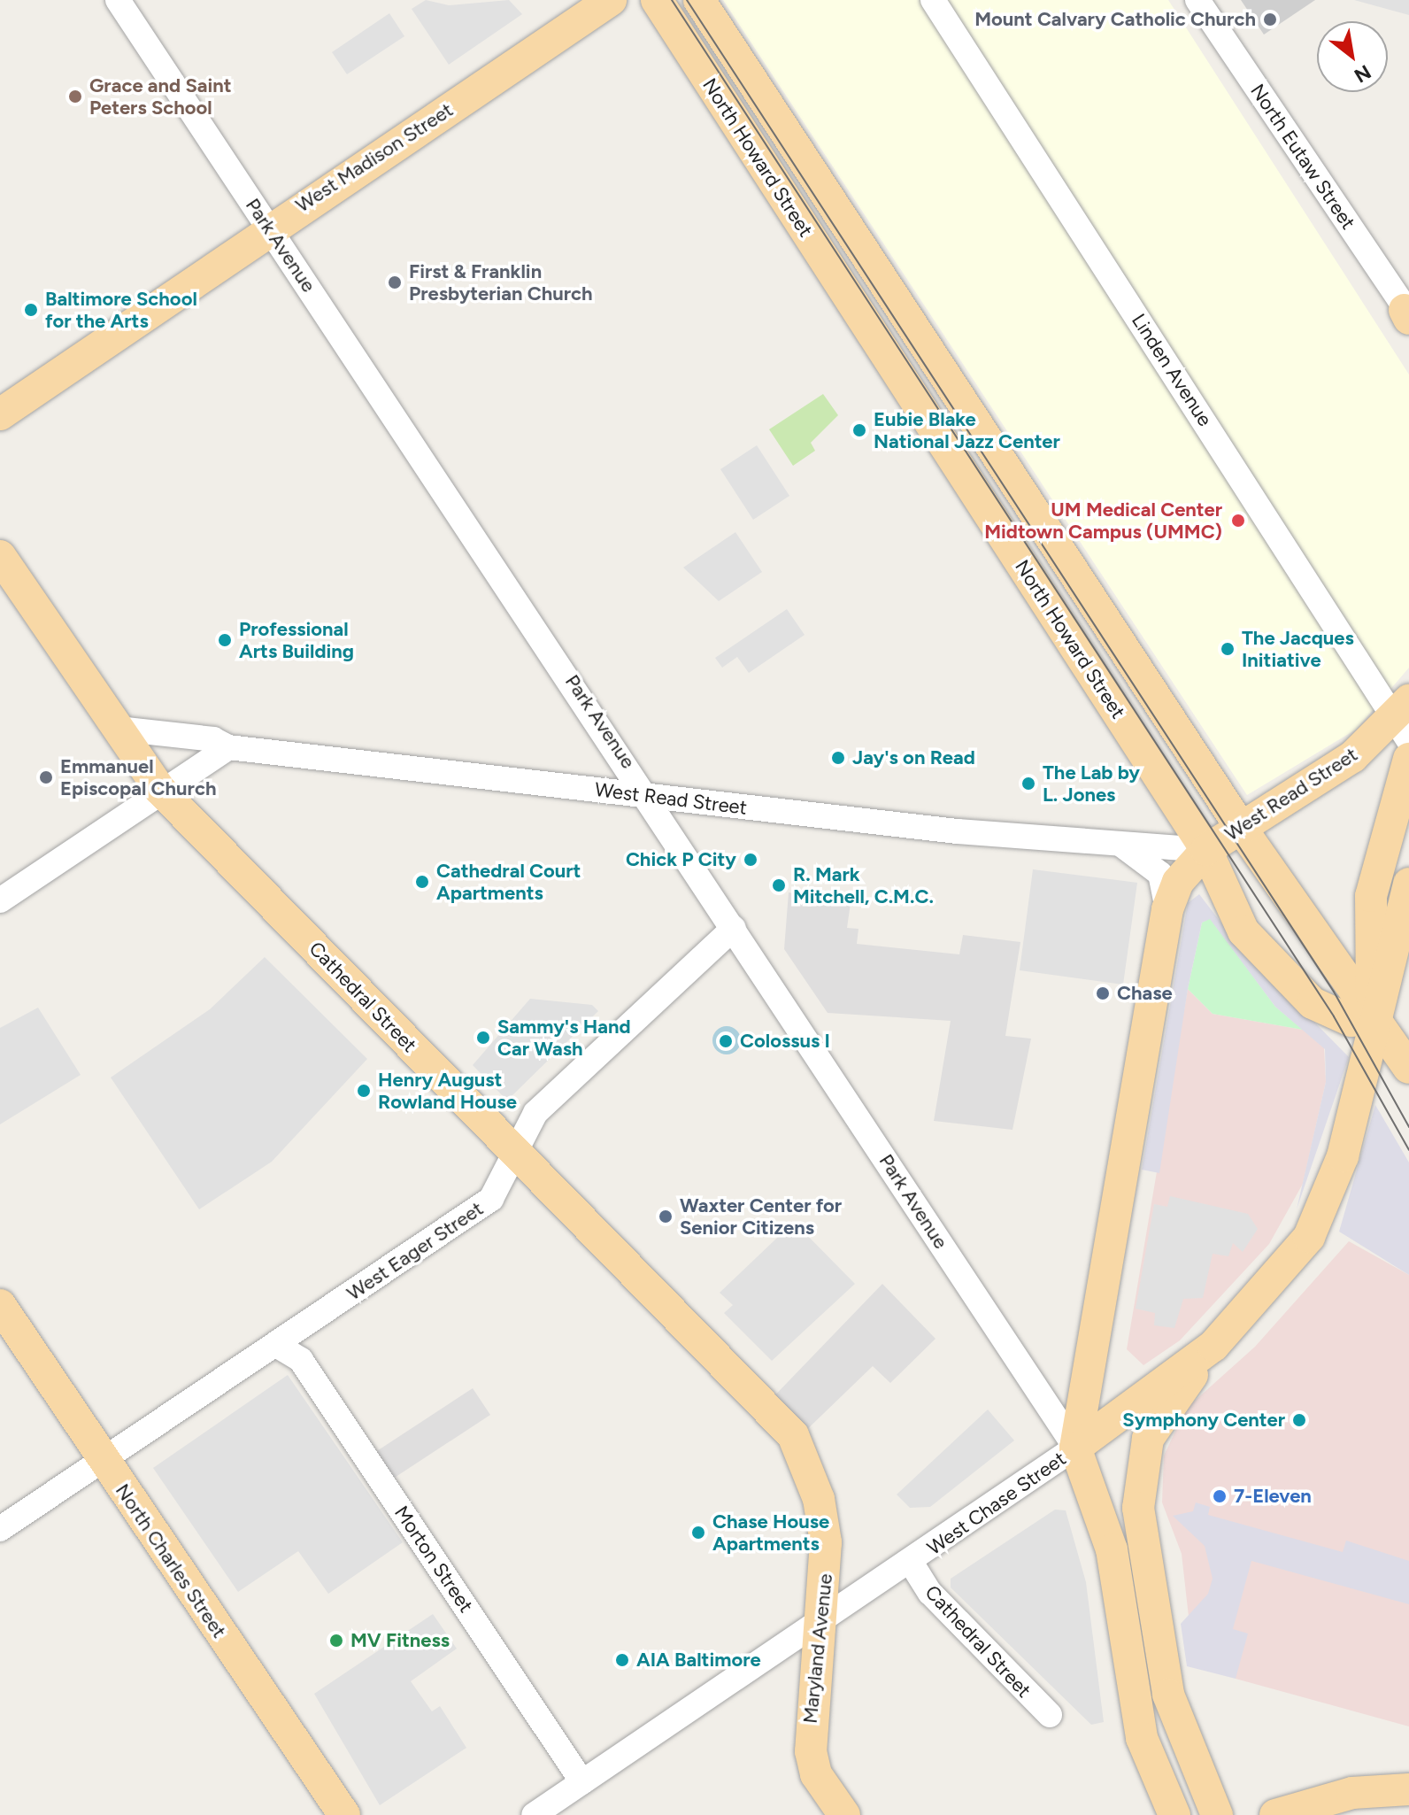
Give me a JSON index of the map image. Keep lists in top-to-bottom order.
{
  "streets": {
    "main road": [
      "West Madison Street",
      "North Howard Street",
      "West Read Street",
      "Cathedral Street",
      "West Chase Street",
      "North Charles Street",
      "Maryland Avenue"
    ],
    "street": [
      "North Eutaw Street",
      "Park Avenue",
      "Linden Avenue",
      "West Eager Street",
      "Morton Street"
    ]
  },
  "crossings": [
    ["West Madison Street", "Park Avenue"],
    ["North Howard Street", "West Read Street"],
    ["North Howard Street", "West Chase Street"],
    ["Park Avenue", "West Read Street"],
    ["Park Avenue", "West Eager Street"],
    ["Park Avenue", "West Chase Street"],
    ["Linden Avenue", "West Read Street"],
    ["West Read Street", "Cathedral Street"],
    ["West Read Street", "West Chase Street"],
    ["Cathedral Street", "West Eager Street"],
    ["Cathedral Street", "West Chase Street"],
    ["Cathedral Street", "Maryland Avenue"],
    ["West Eager Street", "Morton Street"],
    ["West Eager Street", "North Charles Street"],
    ["West Chase Street", "Morton Street"],
    ["West Chase Street", "Maryland Avenue"]
  ],
  "places": [
    "Mount Calvary Catholic Church",
    "Grace and Saint Peters School",
    "First & Franklin Presbyterian Church",
    "Baltimore School for the Arts",
    "Eubie Blake National Jazz Center",
    "UM Medical Center Midtown Campus (UMMC)",
    "Professional Arts Building",
    "The Jacques Initiative",
    "Jay's on Read",
    "Emmanuel Episcopal Church",
    "The Lab by L. Jones",
    "Chick P City",
    "Cathedral Court Apartments",
    "R. Mark Mitchell, C.M.C.",
    "Chase",
    "Sammy's Hand Car Wash",
    "Colossus I",
    "Henry August Rowland House",
    "Waxter Center for Senior Citizens",
    "Symphony Center",
    "7-Eleven",
    "Chase House Apartments",
    "MV Fitness",
    "AIA Baltimore"
  ],
  "north": "bottom right"
}
